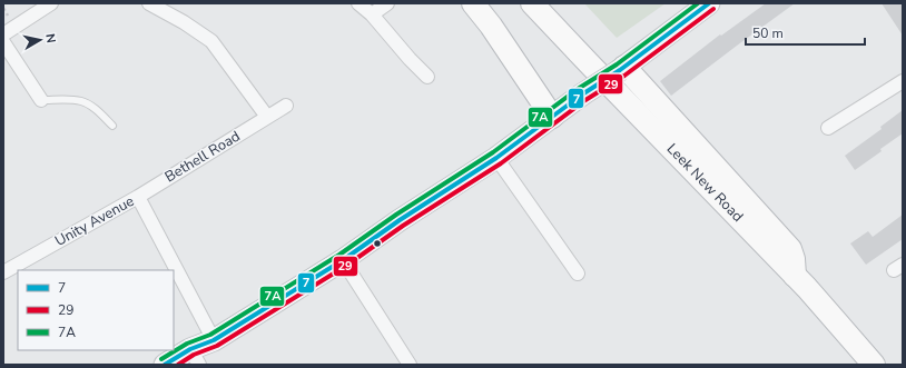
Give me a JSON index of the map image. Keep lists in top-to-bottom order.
{
  "streets": {
    "highway": ["Leek New Road"],
    "street": ["Bethell Road", "Unity Avenue"]
  },
  "crossings": [
    ["Bethell Road", "Unity Avenue"]
  ],
  "lines": ["transit line 7", "transit line 7A", "transit line 29"],
  "legend": ["7", "29", "7A"],
  "scale_bar": "50 m",
  "north": "right"
}
